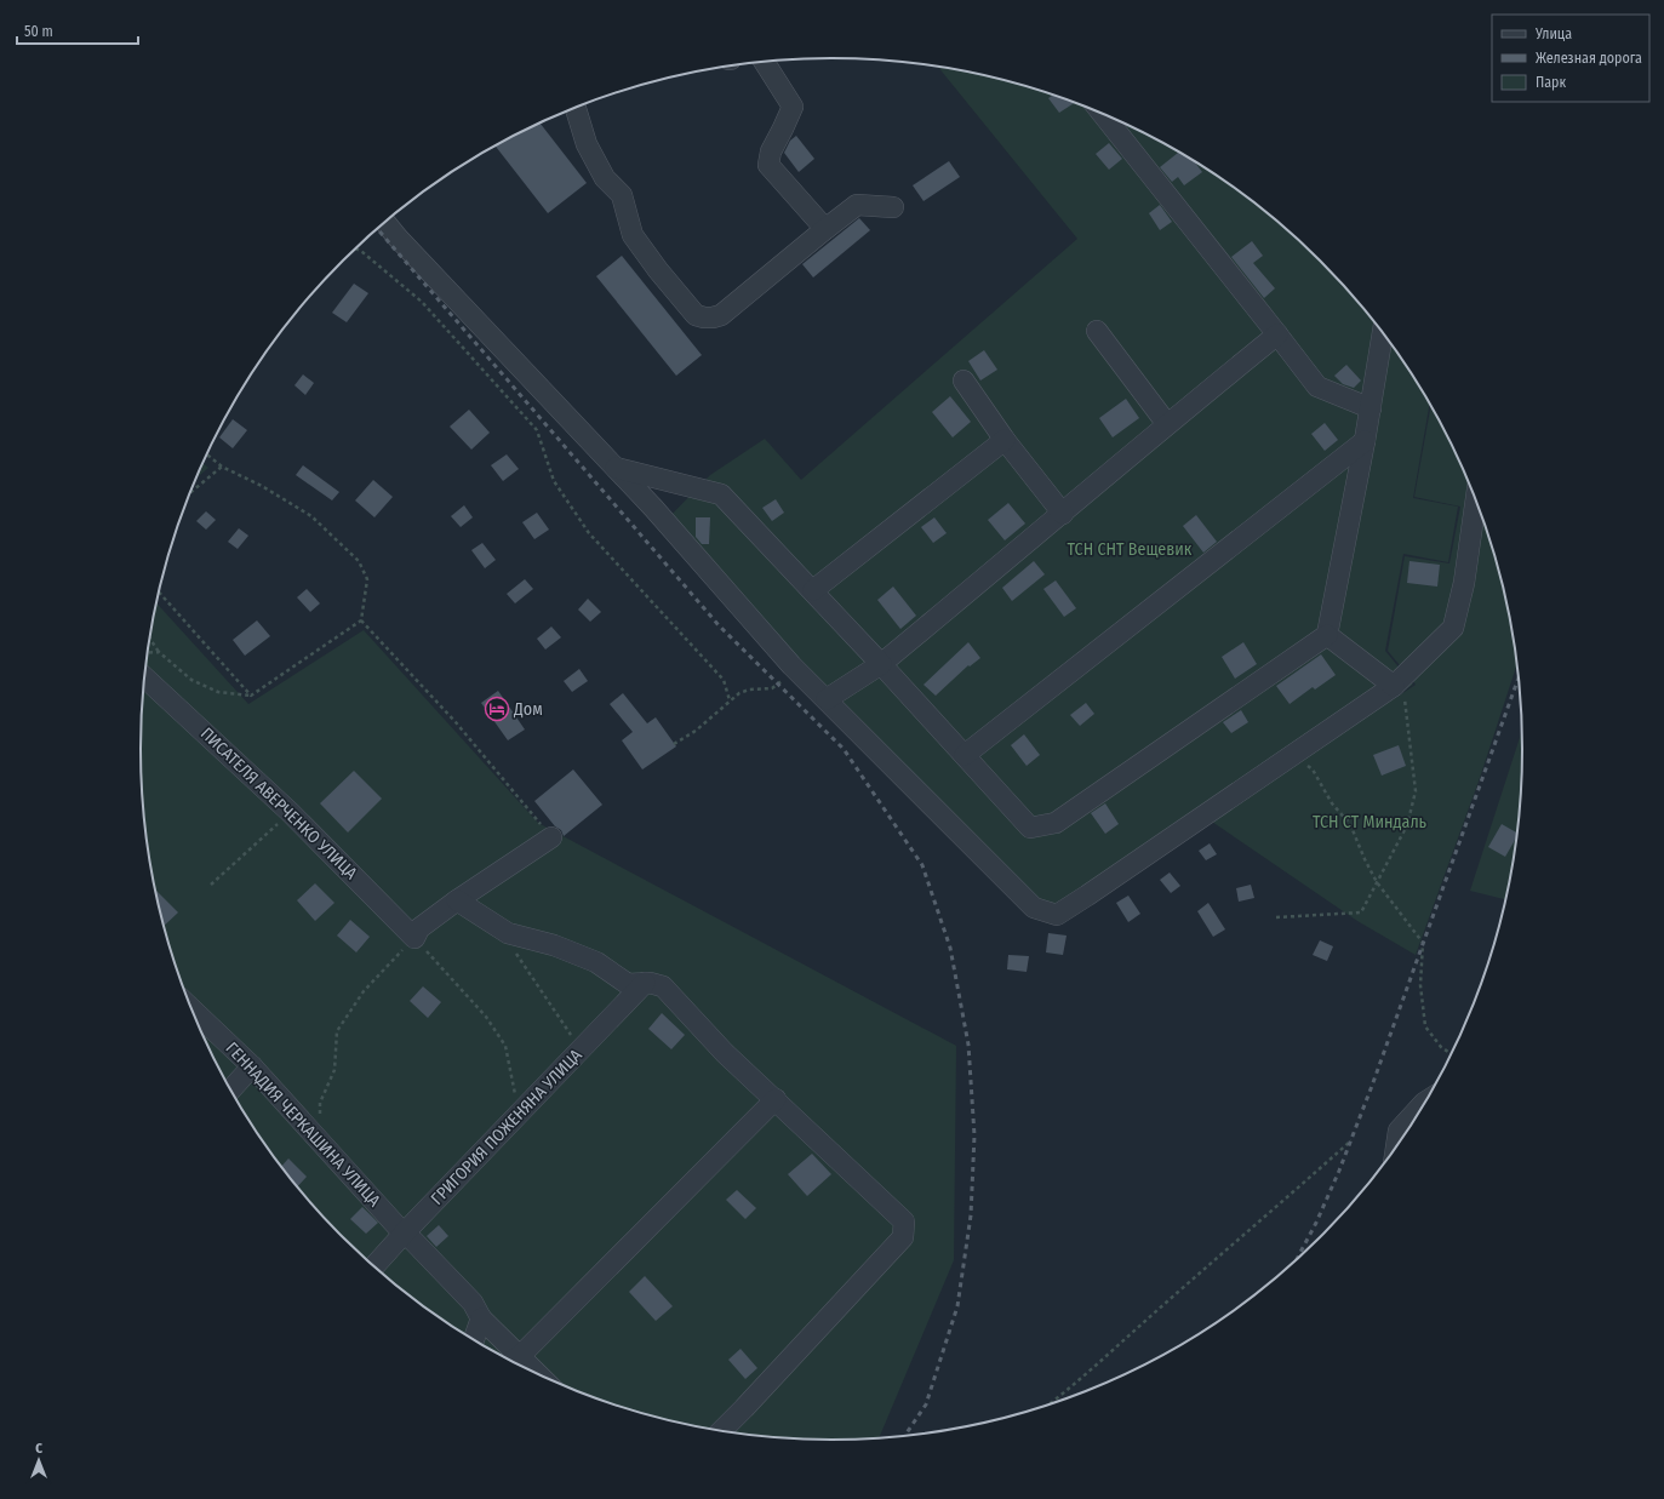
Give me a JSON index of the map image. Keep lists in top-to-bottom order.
{
  "streets": {
    "street": ["ПИСАТЕЛЯ АВЕРЧЕНКО УЛИЦА", "ГЕННАДИЯ ЧЕРКАШИНА УЛИЦА", "ГРИГОРИЯ ПОЖЕНЯНА УЛИЦА"]
  },
  "crossings": [
    ["ГЕННАДИЯ ЧЕРКАШИНА УЛИЦА", "ГРИГОРИЯ ПОЖЕНЯНА УЛИЦА"]
  ],
  "parks": ["ТСН СНТ Вещевик", "ТСН СТ Миндаль"],
  "places": {
    "hotel": ["Дом"]
  },
  "legend": ["Улица", "Железная дорога", "Парк"],
  "scale_bar": "50 m",
  "north": "top"
}
